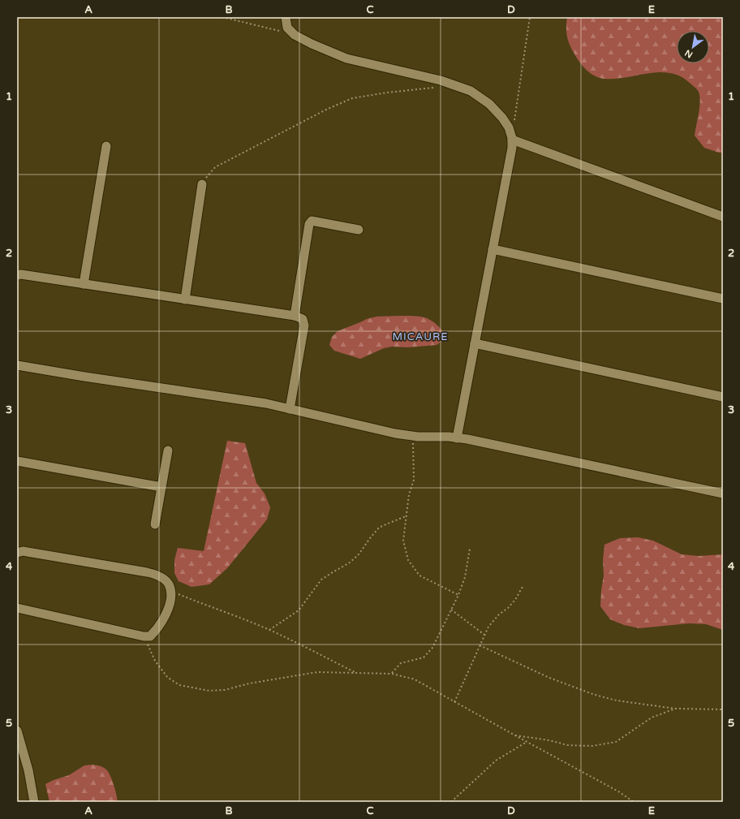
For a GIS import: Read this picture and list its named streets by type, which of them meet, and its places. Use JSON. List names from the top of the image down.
{
  "districts": ["MICAURE"],
  "north": "bottom left",
  "grid": {
    "columns": [
      "A",
      "B",
      "C",
      "D",
      "E"
    ],
    "rows": [
      "1",
      "2",
      "3",
      "4",
      "5"
    ]
  }
}
